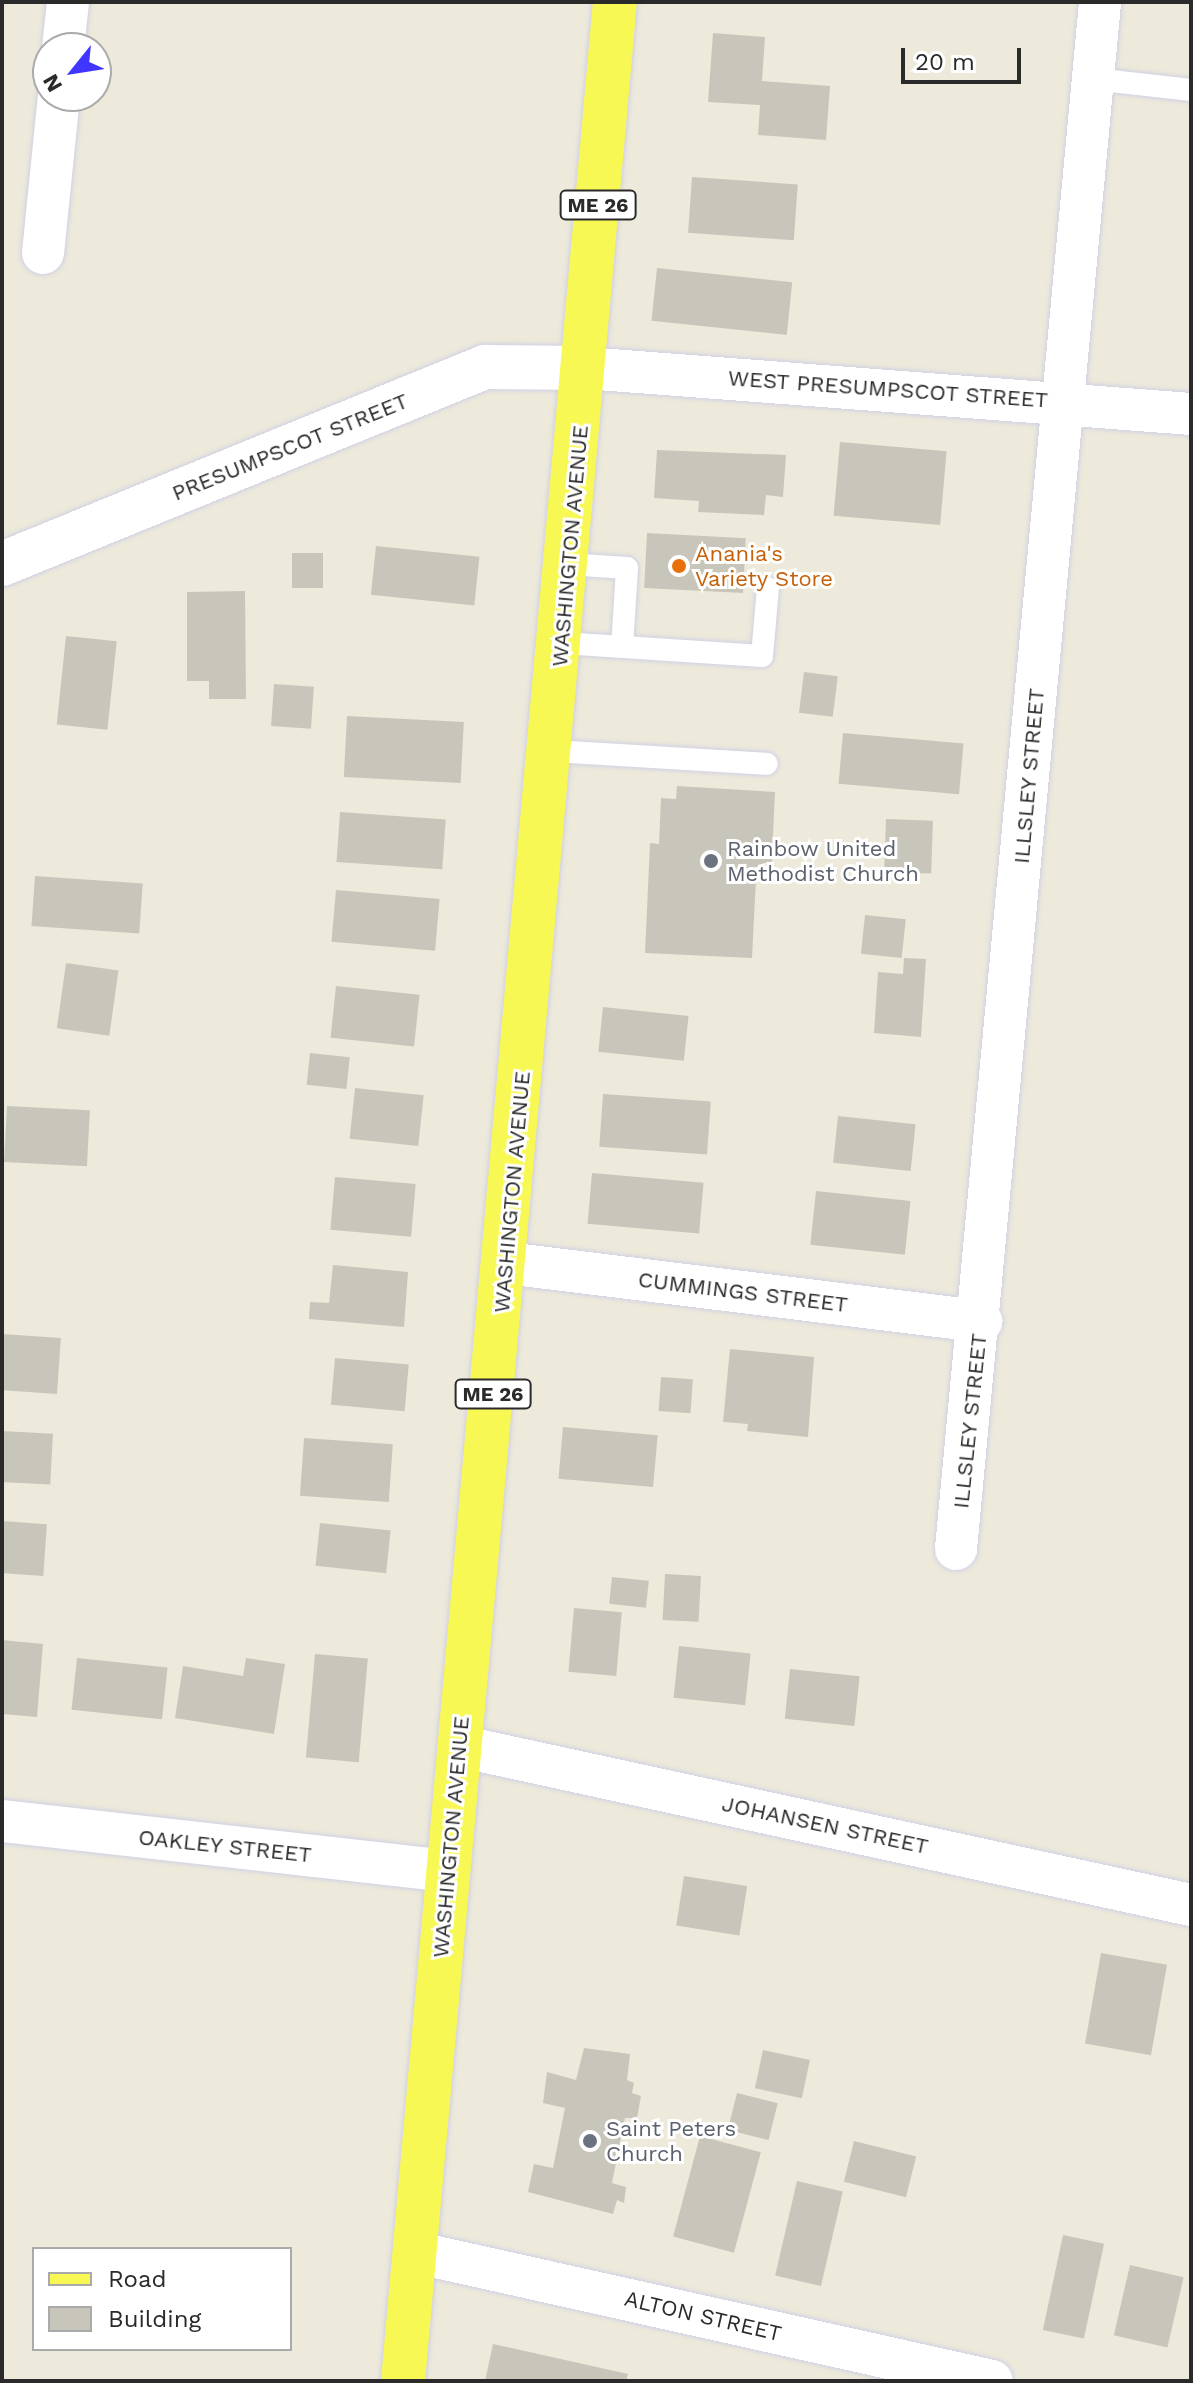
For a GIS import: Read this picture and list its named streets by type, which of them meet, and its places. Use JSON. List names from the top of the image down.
{
  "streets": {
    "main road": ["ME 26", "WASHINGTON AVENUE"],
    "street": [
      "WEST PRESUMPSCOT STREET",
      "PRESUMPSCOT STREET",
      "ILLSLEY STREET",
      "CUMMINGS STREET",
      "JOHANSEN STREET",
      "OAKLEY STREET",
      "ALTON STREET"
    ]
  },
  "crossings": [
    ["WEST PRESUMPSCOT STREET", "PRESUMPSCOT STREET"],
    ["WEST PRESUMPSCOT STREET", "WASHINGTON AVENUE"],
    ["WEST PRESUMPSCOT STREET", "ILLSLEY STREET"],
    ["PRESUMPSCOT STREET", "WASHINGTON AVENUE"],
    ["WASHINGTON AVENUE", "CUMMINGS STREET"],
    ["WASHINGTON AVENUE", "JOHANSEN STREET"],
    ["WASHINGTON AVENUE", "OAKLEY STREET"],
    ["WASHINGTON AVENUE", "ALTON STREET"],
    ["ILLSLEY STREET", "CUMMINGS STREET"]
  ],
  "places": ["Anania's Variety Store", "Rainbow United Methodist Church", "Saint Peters Church"],
  "legend": ["Road", "Building"],
  "scale_bar": "20 m",
  "north": "bottom left"
}
